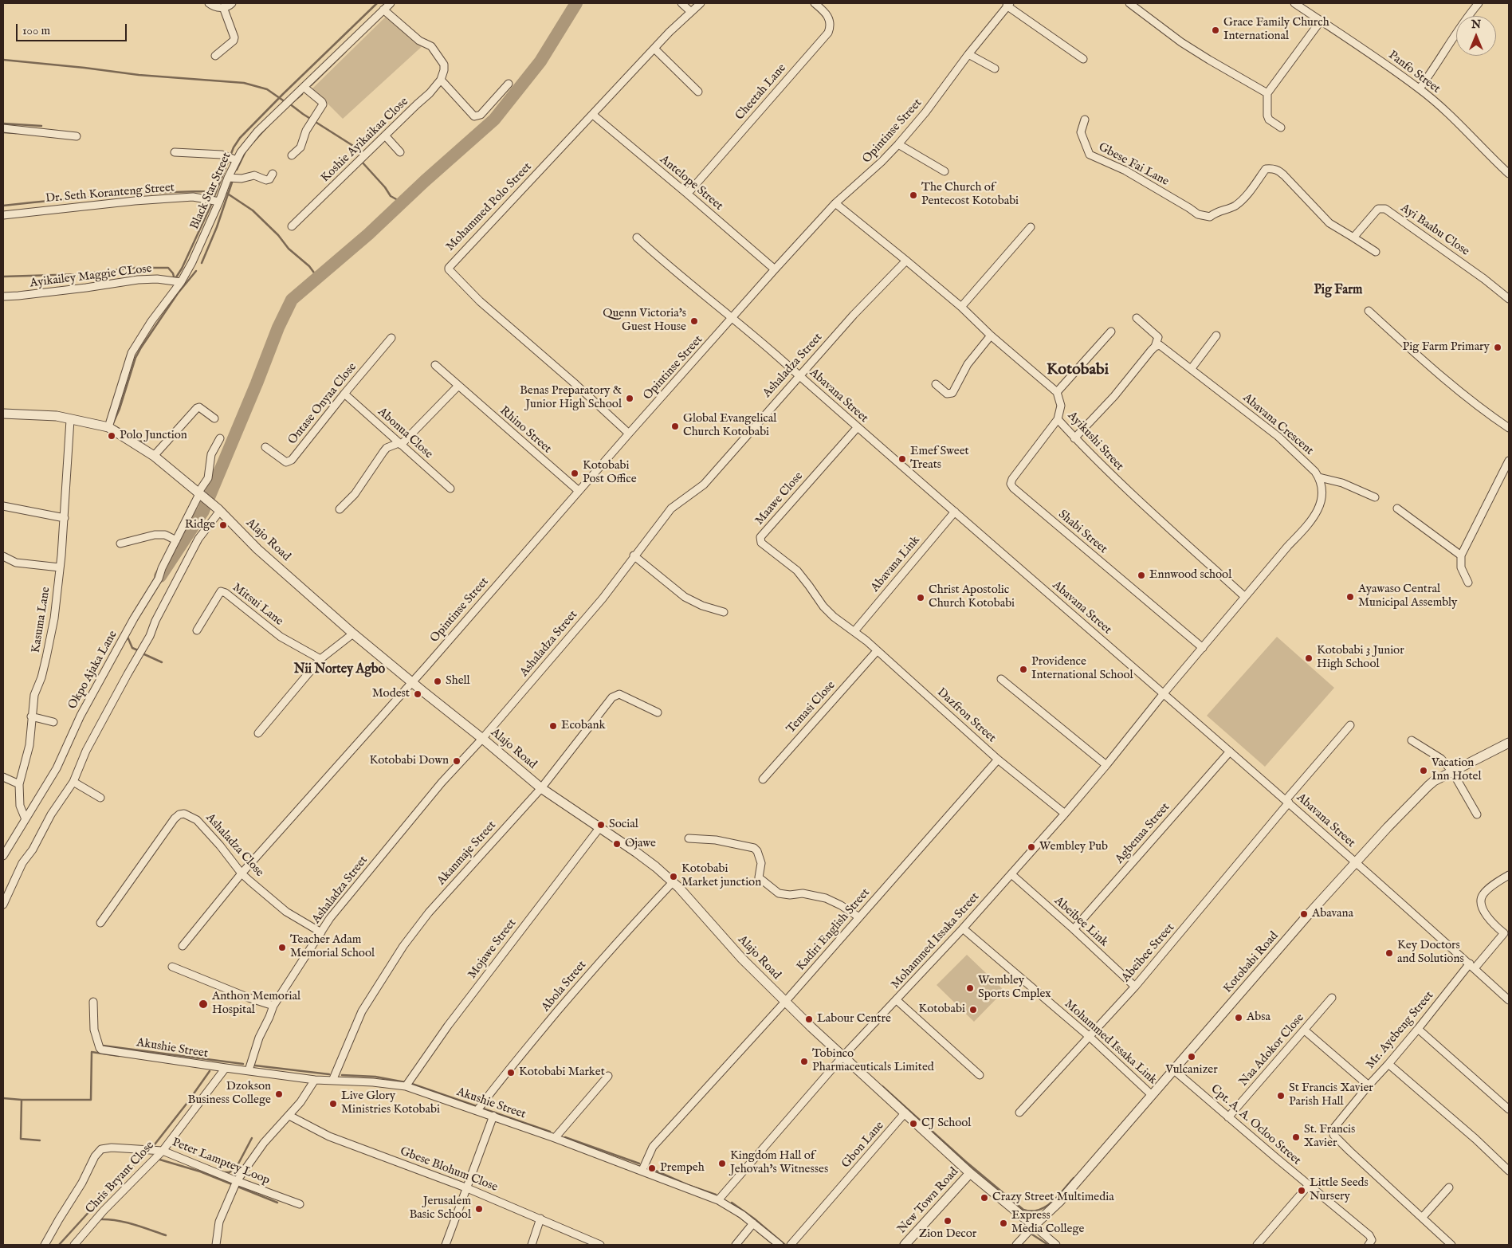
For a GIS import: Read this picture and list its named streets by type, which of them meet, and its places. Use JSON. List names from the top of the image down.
{
  "streets": {
    "street": [
      "Panfo Street",
      "Cheetah Lane",
      "Opintinse Street",
      "Koshie Ayikaikaa Close",
      "Gbese Fai Lane",
      "Antelope Street",
      "Black Star Street",
      "Dr. Seth Koranteng Street",
      "Mohammed Polo Street",
      "Ayi Baabu Close",
      "Ayikailey Maggie CLose",
      "Ashaladza Street",
      "Abavana Street",
      "Ontase Onyaa Close",
      "Abavana Crescent",
      "Rhino Street",
      "Abonua Close",
      "Ayikushi Street",
      "Maawe Close",
      "Shabi Street",
      "Alajo Road",
      "Abavana Link",
      "Mitsui Lane",
      "Kasuma Lane",
      "Okpo Ajaka Lane",
      "Temasi Close",
      "Dazfron Street",
      "Agbenaa Street",
      "Ashaladza Close",
      "Akanmaje Street",
      "Abeibee Link",
      "Kadiri English Street",
      "Mohammed Issaka Street",
      "Mojawe Street",
      "Abeibee Street",
      "Kotobabi Road",
      "Abola Street",
      "Mr. Ayebeng Street",
      "Mohammed Issaka Link",
      "Akushie Street",
      "Naa Adokor Close",
      "Cpt. A. A. Ocloo Street",
      "Gbon Lane",
      "Peter Lamptey Loop",
      "Gbese Blohum Close",
      "Chris Bryant Close",
      "New Town Road"
    ]
  },
  "crossings": [
    ["Cheetah Lane", "Antelope Street"],
    ["Opintinse Street", "Antelope Street"],
    ["Opintinse Street", "Mohammed Polo Street"],
    ["Opintinse Street", "Abavana Street"],
    ["Opintinse Street", "Rhino Street"],
    ["Opintinse Street", "Alajo Road"],
    ["Opintinse Street", "Ashaladza Close"],
    ["Koshie Ayikaikaa Close", "Black Star Street"],
    ["Gbese Fai Lane", "Ayi Baabu Close"],
    ["Antelope Street", "Mohammed Polo Street"],
    ["Black Star Street", "Dr. Seth Koranteng Street"],
    ["Black Star Street", "Ayikailey Maggie CLose"],
    ["Black Star Street", "Alajo Road"],
    ["Ashaladza Street", "Abavana Street"],
    ["Ashaladza Street", "Alajo Road"],
    ["Ashaladza Street", "Ashaladza Close"],
    ["Ashaladza Street", "Akushie Street"],
    ["Abavana Street", "Maawe Close"],
    ["Abavana Street", "Abavana Link"],
    ["Abavana Street", "Agbenaa Street"],
    ["Abavana Street", "Mohammed Issaka Street"],
    ["Abavana Street", "Abeibee Street"],
    ["Abavana Street", "Kotobabi Road"],
    ["Abavana Street", "Mr. Ayebeng Street"],
    ["Ontase Onyaa Close", "Abonua Close"],
    ["Ayikushi Street", "Shabi Street"],
    ["Maawe Close", "Abavana Link"],
    ["Maawe Close", "Dazfron Street"],
    ["Alajo Road", "Kasuma Lane"],
    ["Alajo Road", "Okpo Ajaka Lane"],
    ["Alajo Road", "Akanmaje Street"],
    ["Alajo Road", "Kadiri English Street"],
    ["Alajo Road", "Mohammed Issaka Street"],
    ["Alajo Road", "Mojawe Street"],
    ["Alajo Road", "Kotobabi Road"],
    ["Alajo Road", "Abola Street"],
    ["Alajo Road", "Gbon Lane"],
    ["Alajo Road", "New Town Road"],
    ["Abavana Link", "Dazfron Street"],
    ["Kasuma Lane", "Okpo Ajaka Lane"],
    ["Temasi Close", "Dazfron Street"],
    ["Dazfron Street", "Kadiri English Street"],
    ["Dazfron Street", "Mohammed Issaka Street"],
    ["Agbenaa Street", "Abeibee Link"],
    ["Akanmaje Street", "Akushie Street"],
    ["Abeibee Link", "Mohammed Issaka Street"],
    ["Abeibee Link", "Abeibee Street"],
    ["Kadiri English Street", "Akushie Street"],
    ["Mohammed Issaka Street", "Mohammed Issaka Link"],
    ["Mohammed Issaka Street", "Akushie Street"],
    ["Mojawe Street", "Akushie Street"],
    ["Abeibee Street", "Mohammed Issaka Link"],
    ["Kotobabi Road", "Mohammed Issaka Link"],
    ["Kotobabi Road", "Cpt. A. A. Ocloo Street"],
    ["Abola Street", "Akushie Street"],
    ["Akushie Street", "Chris Bryant Close"],
    ["Naa Adokor Close", "Cpt. A. A. Ocloo Street"],
    ["Peter Lamptey Loop", "Chris Bryant Close"]
  ],
  "districts": ["Pig Farm", "Kotobabi", "Nii Nortey Agbo"],
  "places": [
    "Grace Family Church International",
    "The Church of Pentecost Kotobabi",
    "Quenn Victoria's Guest House",
    "Pig Farm Primary",
    "Benas Preparatory & Junior High School",
    "Global Evangelical Church Kotobabi",
    "Polo Junction",
    "Emef Sweet Treats",
    "Kotobabi Post Office",
    "Ridge",
    "Ennwood school",
    "Ayawaso Central Municipal Assembly",
    "Christ Apostolic Church Kotobabi",
    "Kotobabi 3 Junior High School",
    "Providence International School",
    "Shell",
    "Modest",
    "Ecobank",
    "Kotobabi Down",
    "Vacation Inn Hotel",
    "Social",
    "Ojawe",
    "Wembley Pub",
    "Kotobabi Market junction",
    "Abavana",
    "Teacher Adam Memorial School",
    "Key Doctors and Solutions",
    "Wembley Sports Cmplex",
    "Anthon Memorial Hospital",
    "Kotobabi",
    "Absa",
    "Labour Centre",
    "Vulcanizer",
    "Tobinco Pharmaceuticals Limited",
    "Kotobabi Market",
    "Dzokson Business College",
    "St Francis Xavier Parish Hall",
    "Live Glory Ministries Kotobabi",
    "CJ School",
    "St. Francis Xavier",
    "Kingdom Hall of Jehovah's Witnesses",
    "Prempeh",
    "Little Seeds Nursery",
    "Crazy Street Multimedia",
    "Jerusalem Basic School",
    "Zion Decor",
    "Express Media College"
  ],
  "scale_bar": "100 m",
  "north": "top"
}
